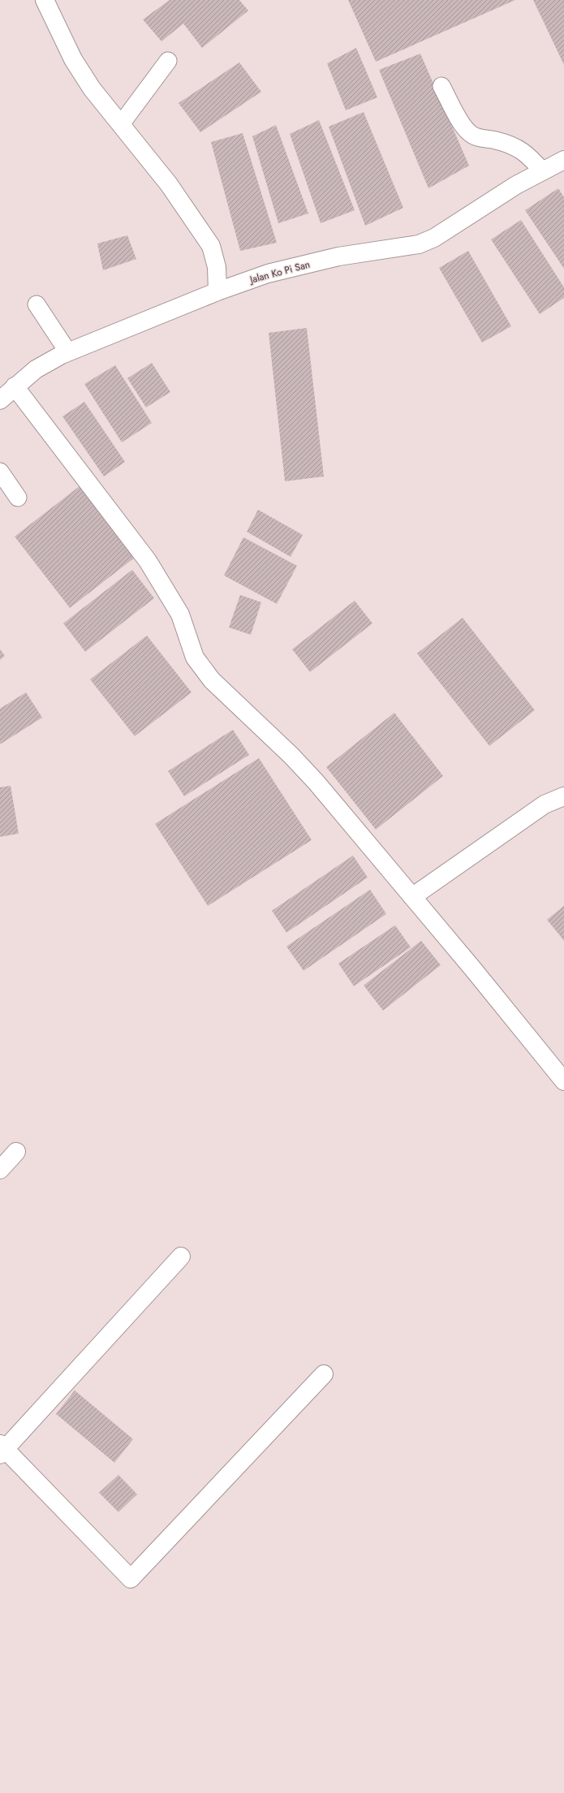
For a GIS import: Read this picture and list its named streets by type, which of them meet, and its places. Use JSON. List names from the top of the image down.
{
  "streets": {
    "street": ["Jalan Ko Pi San"]
  }
}
